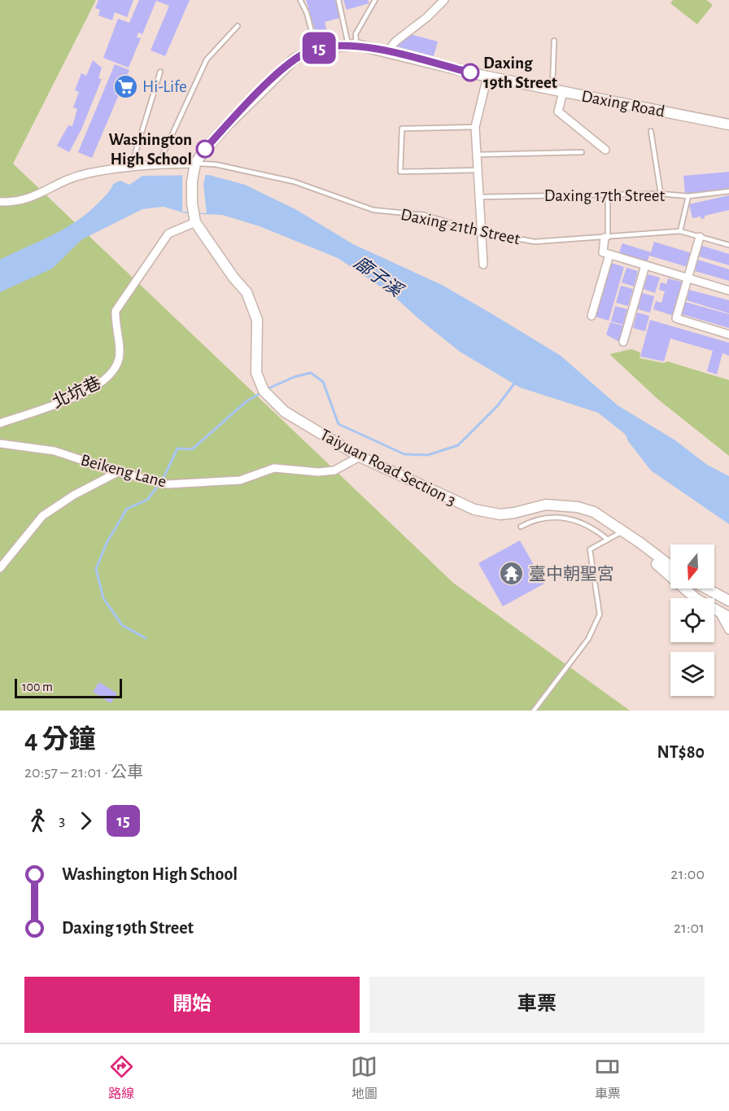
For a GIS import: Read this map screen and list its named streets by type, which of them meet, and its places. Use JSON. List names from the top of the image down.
{
  "streets": {
    "main road": ["Daxing Road", "Taiyuan Road Section 3"],
    "street": ["北坑巷", "Beikeng Lane"],
    "lane": ["Daxing 17th Street", "Daxing 21th Street"]
  },
  "crossings": [
    ["Daxing Road", "Daxing 21th Street"],
    ["北坑巷", "Taiyuan Road Section 3"],
    ["Taiyuan Road Section 3", "Beikeng Lane"]
  ],
  "water": ["廍子溪"],
  "places": {
    "other": ["Daxing 19th Street", "Washington High School"],
    "supermarket": ["Hi-Life"],
    "temple": ["臺中朝聖宮"]
  },
  "lines": ["bus line 15"],
  "scale_bar": "100 m",
  "north": "bottom",
  "page": {
    "on_map": "15",
    "scale": "100 m",
    "heading": ["4 分鐘", "20:57 – 21:01 · 公車", "NT$80"],
    "legs": ["3", "15"],
    "list": [
      {
        "name": "Washington High School",
        "value": "21:00"
      },
      {
        "name": "Daxing 19th Street",
        "value": "21:01"
      }
    ],
    "buttons": ["開始", "車票"],
    "tabs": ["路線", "地圖", "車票"]
  }
}
